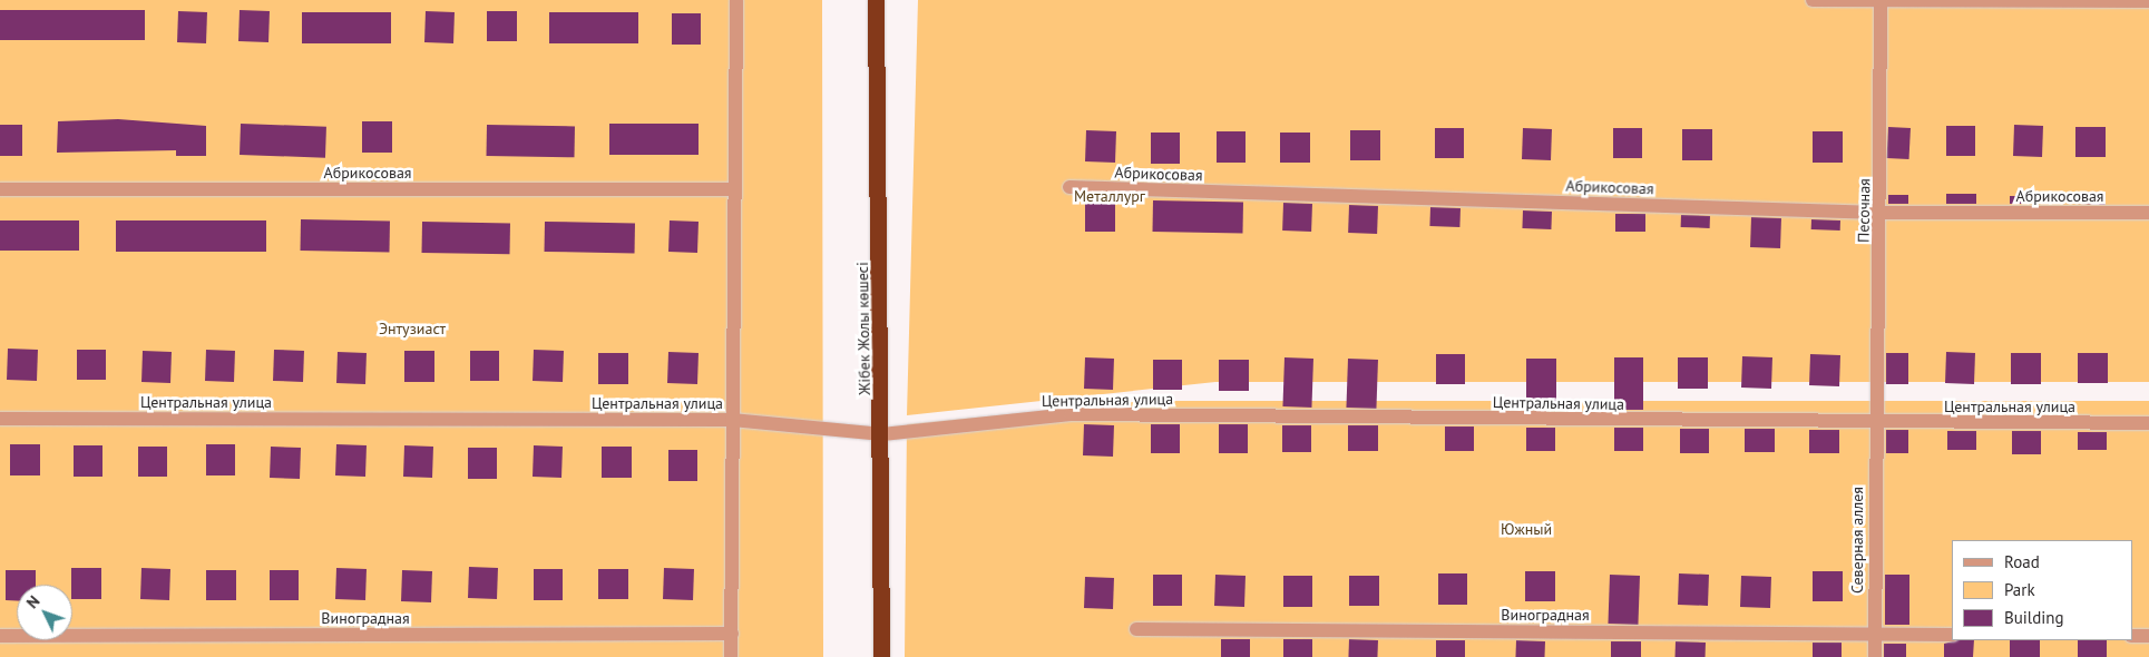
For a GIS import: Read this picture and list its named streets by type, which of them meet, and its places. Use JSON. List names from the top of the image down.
{
  "streets": {
    "highway": ["Жібек Жолы көшесі"],
    "street": [
      "Абрикосовая",
      "Песочная",
      "Центральная улица",
      "Северная аллея",
      "Виноградная"
    ]
  },
  "crossings": [
    ["Абрикосовая", "Песочная"],
    ["Песочная", "Центральная улица"],
    ["Песочная", "Северная аллея"],
    ["Жібек Жолы көшесі", "Центральная улица"],
    ["Центральная улица", "Северная аллея"],
    ["Северная аллея", "Виноградная"]
  ],
  "parks": ["Металлург", "Энтузиаст", "Южный"],
  "legend": ["Road", "Park", "Building"],
  "north": "top left"
}
